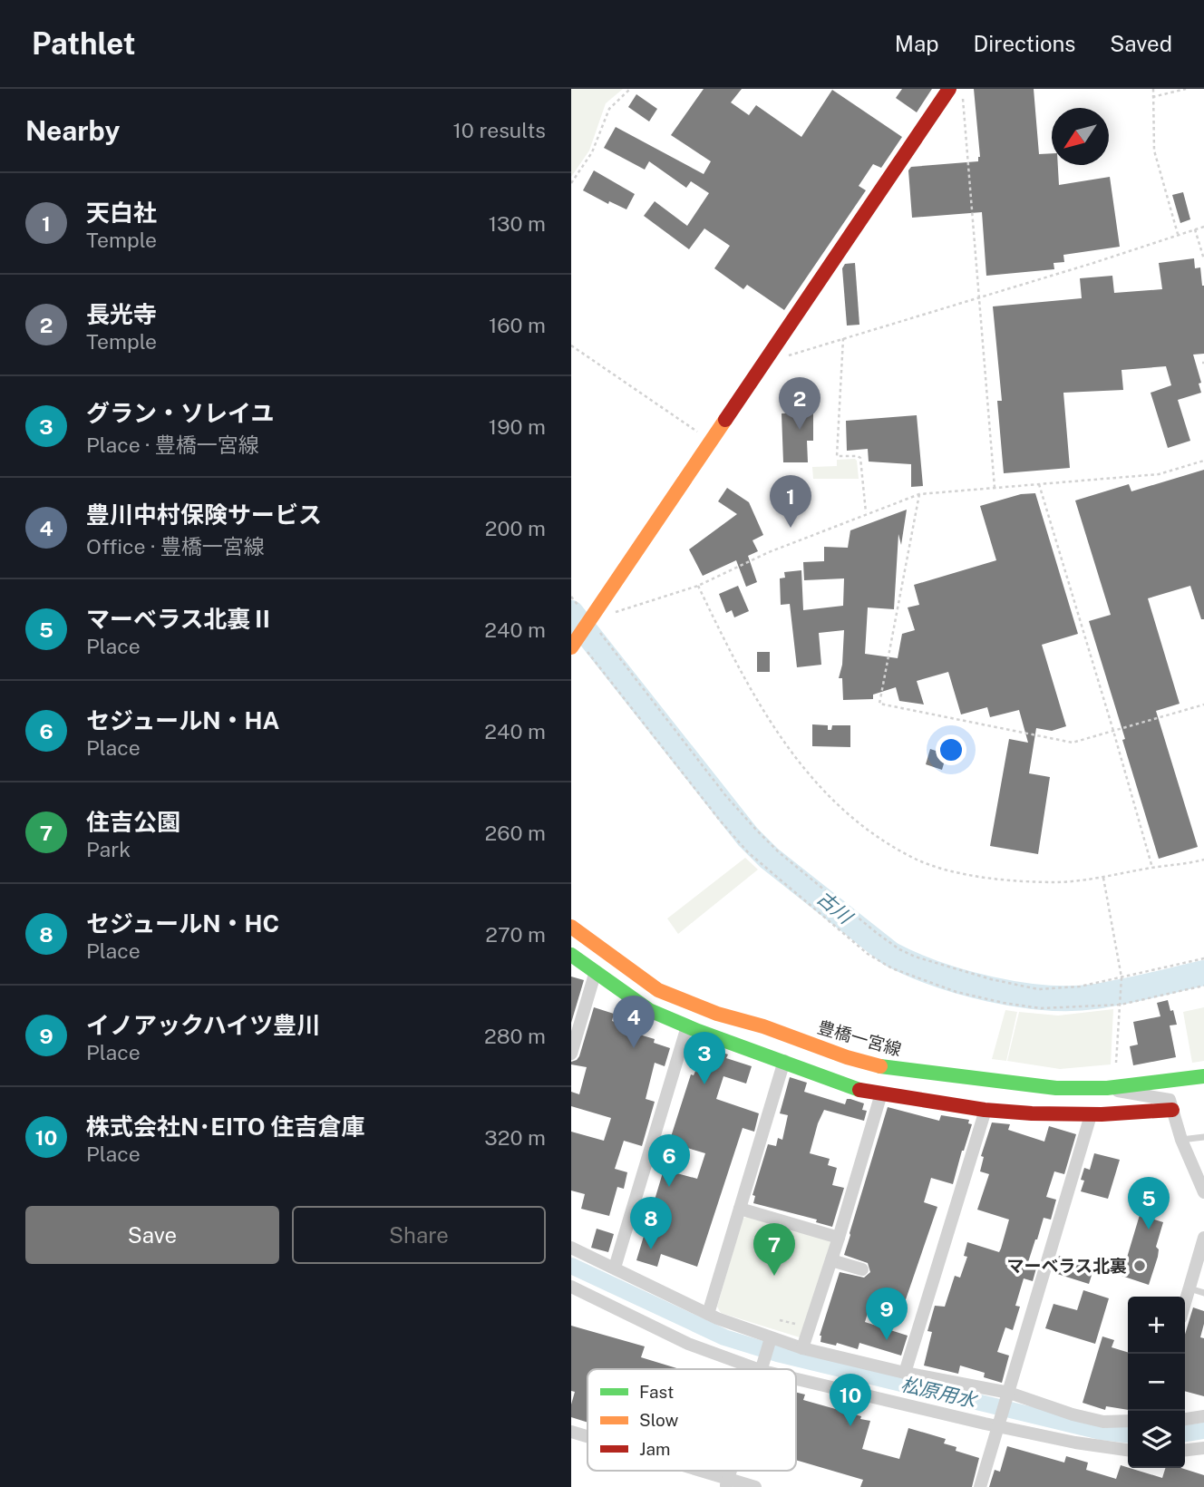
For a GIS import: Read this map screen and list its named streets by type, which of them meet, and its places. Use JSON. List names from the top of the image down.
{
  "streets": {
    "street": ["豊橋一宮線"]
  },
  "water": ["古川", "松原用水"],
  "places": ["マーベラス北裏"],
  "legend": ["Fast", "Slow", "Jam"],
  "north": "bottom left",
  "page": {
    "header": "Pathlet",
    "nav": ["Map", "Directions", "Saved"],
    "heading": ["Nearby", "10 results"],
    "list": [
      {
        "mark": "1",
        "name": "天白社",
        "note": "Temple",
        "value": "130 m"
      },
      {
        "mark": "2",
        "name": "長光寺",
        "note": "Temple",
        "value": "160 m"
      },
      {
        "mark": "3",
        "name": "グラン・ソレイユ",
        "note": "Place · 豊橋一宮線",
        "value": "190 m"
      },
      {
        "mark": "4",
        "name": "豊川中村保険サービス",
        "note": "Office · 豊橋一宮線",
        "value": "200 m"
      },
      {
        "mark": "5",
        "name": "マーベラス北裏Ⅱ",
        "note": "Place",
        "value": "240 m"
      },
      {
        "mark": "6",
        "name": "セジュールN・HA",
        "note": "Place",
        "value": "240 m"
      },
      {
        "mark": "7",
        "name": "住吉公園",
        "note": "Park",
        "value": "260 m"
      },
      {
        "mark": "8",
        "name": "セジュールN・HC",
        "note": "Place",
        "value": "270 m"
      },
      {
        "mark": "9",
        "name": "イノアックハイツ豊川",
        "note": "Place",
        "value": "280 m"
      },
      {
        "mark": "10",
        "name": "株式会社N･EITO 住吉倉庫",
        "note": "Place",
        "value": "320 m"
      }
    ],
    "pins": [
      "2",
      "1",
      "4",
      "3",
      "6",
      "5",
      "8",
      "7",
      "9",
      "10"
    ],
    "buttons": ["Save", "Share"],
    "map_buttons": ["+", "−"]
  }
}
